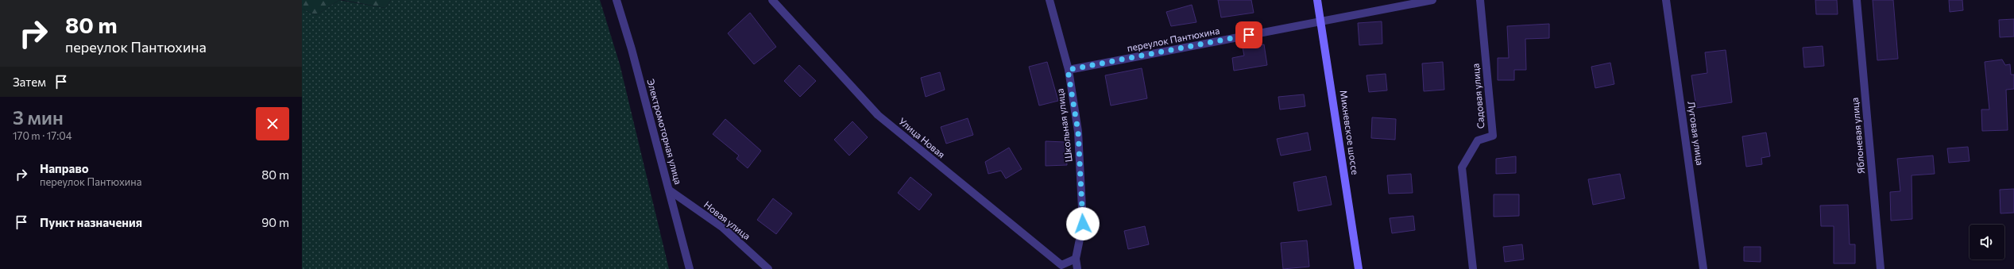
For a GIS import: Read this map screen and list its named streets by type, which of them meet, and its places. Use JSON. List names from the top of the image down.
{
  "streets": {
    "street": [
      "переулок Пантюхина",
      "Садовая улица",
      "Школьная улица",
      "Электромоторная улица",
      "Михневское шоссе",
      "Луговая улица",
      "Яблоневая улица",
      "Улица Новая",
      "Новая улица"
    ]
  },
  "crossings": [
    ["переулок Пантюхина", "Школьная улица"],
    ["переулок Пантюхина", "Михневское шоссе"],
    ["Школьная улица", "Улица Новая"],
    ["Электромоторная улица", "Новая улица"]
  ],
  "page": {
    "turn": ["80 m", "переулок Пантюхина"],
    "then": "Затем",
    "heading": ["3 мин", "170 m · 17:04"],
    "list": [
      {
        "name": "Направо",
        "note": "переулок Пантюхина",
        "value": "80 m"
      },
      {
        "name": "Пункт назначения",
        "value": "90 m"
      }
    ]
  }
}
